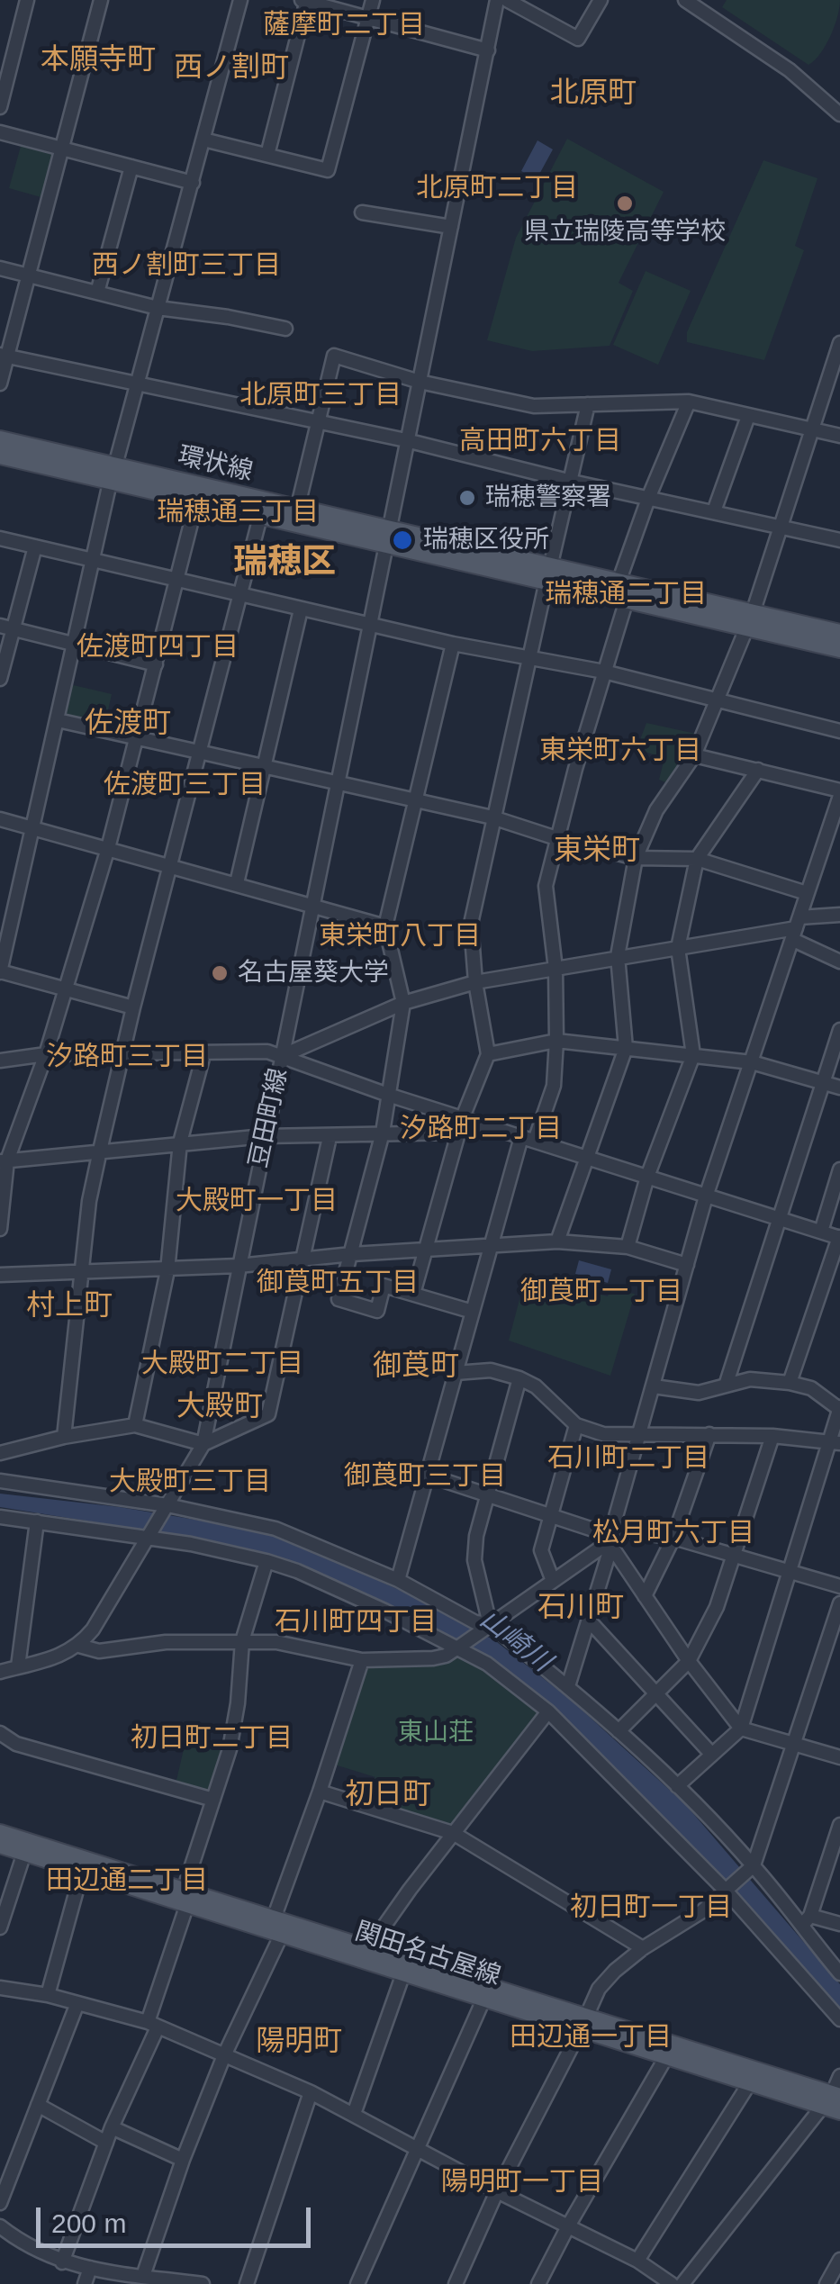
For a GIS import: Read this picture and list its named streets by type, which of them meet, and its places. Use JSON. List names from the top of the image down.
{
  "streets": {
    "main road": ["環状線", "関田名古屋線"],
    "street": ["豆田町線"]
  },
  "crossings": [
    ["環状線", "豆田町線"]
  ],
  "districts": [
    "薩摩町二丁目",
    "本願寺町",
    "西ノ割町",
    "北原町",
    "北原町二丁目",
    "西ノ割町三丁目",
    "北原町三丁目",
    "高田町六丁目",
    "瑞穂通三丁目",
    "瑞穂区",
    "瑞穂通二丁目",
    "佐渡町四丁目",
    "佐渡町",
    "東栄町六丁目",
    "佐渡町三丁目",
    "東栄町",
    "東栄町八丁目",
    "汐路町三丁目",
    "汐路町二丁目",
    "大殿町一丁目",
    "御莨町五丁目",
    "御莨町一丁目",
    "村上町",
    "大殿町二丁目",
    "御莨町",
    "大殿町",
    "石川町二丁目",
    "御莨町三丁目",
    "大殿町三丁目",
    "松月町六丁目",
    "石川町",
    "石川町四丁目",
    "初日町二丁目",
    "初日町",
    "田辺通二丁目",
    "初日町一丁目",
    "田辺通一丁目",
    "陽明町",
    "陽明町一丁目"
  ],
  "water": ["山崎川"],
  "parks": ["東山荘"],
  "places": [
    "県立瑞陵高等学校",
    "瑞穂警察署",
    "瑞穂区役所",
    "名古屋葵大学"
  ],
  "scale_bar": "200 m"
}
